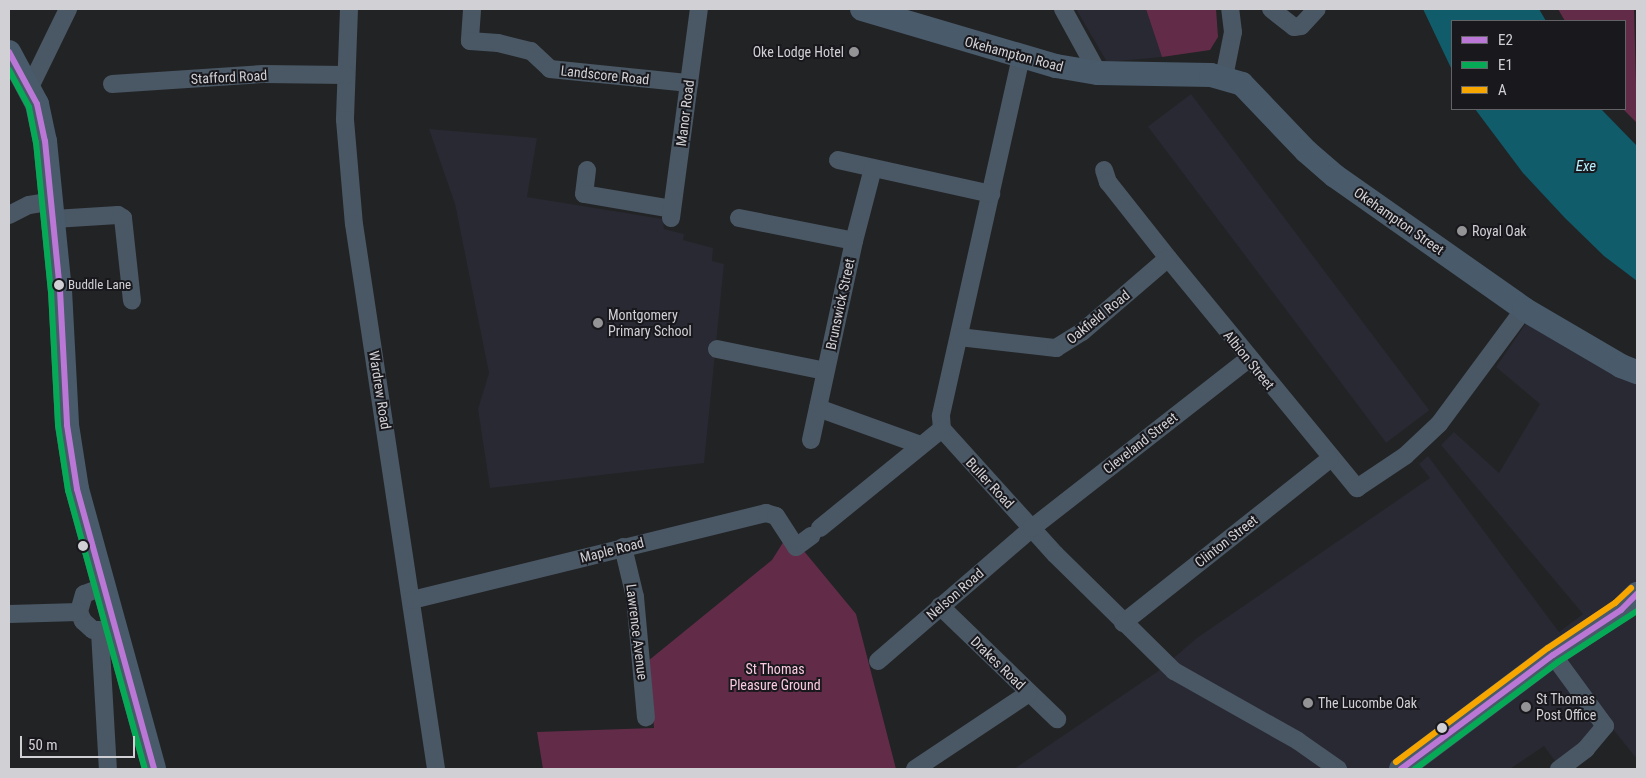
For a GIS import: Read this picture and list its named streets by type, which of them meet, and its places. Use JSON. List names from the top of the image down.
{
  "streets": {
    "street": [
      "Okehampton Road",
      "Landscore Road",
      "Stafford Road",
      "Manor Road",
      "Okehampton Street",
      "Brunswick Street",
      "Oakfield Road",
      "Albion Street",
      "Wardrew Road",
      "Cleveland Street",
      "Buller Road",
      "Clinton Street",
      "Maple Road",
      "Nelson Road",
      "Lawrence Avenue",
      "Drakes Road"
    ]
  },
  "crossings": [
    ["Okehampton Road", "Okehampton Street"],
    ["Landscore Road", "Manor Road"],
    ["Stafford Road", "Wardrew Road"],
    ["Okehampton Street", "Albion Street"],
    ["Oakfield Road", "Albion Street"],
    ["Albion Street", "Cleveland Street"],
    ["Albion Street", "Clinton Street"],
    ["Wardrew Road", "Maple Road"],
    ["Cleveland Street", "Buller Road"],
    ["Cleveland Street", "Nelson Road"],
    ["Buller Road", "Clinton Street"],
    ["Buller Road", "Nelson Road"],
    ["Maple Road", "Lawrence Avenue"],
    ["Nelson Road", "Drakes Road"]
  ],
  "water": ["Exe"],
  "parks": ["St Thomas Pleasure Ground"],
  "places": [
    "Oke Lodge Hotel",
    "Royal Oak",
    "Buddle Lane",
    "Montgomery Primary School",
    "The Lucombe Oak",
    "St Thomas Post Office"
  ],
  "lines": ["transit line E2", "transit line E1", "transit line A"],
  "legend": ["E2", "E1", "A"],
  "scale_bar": "50 m"
}
